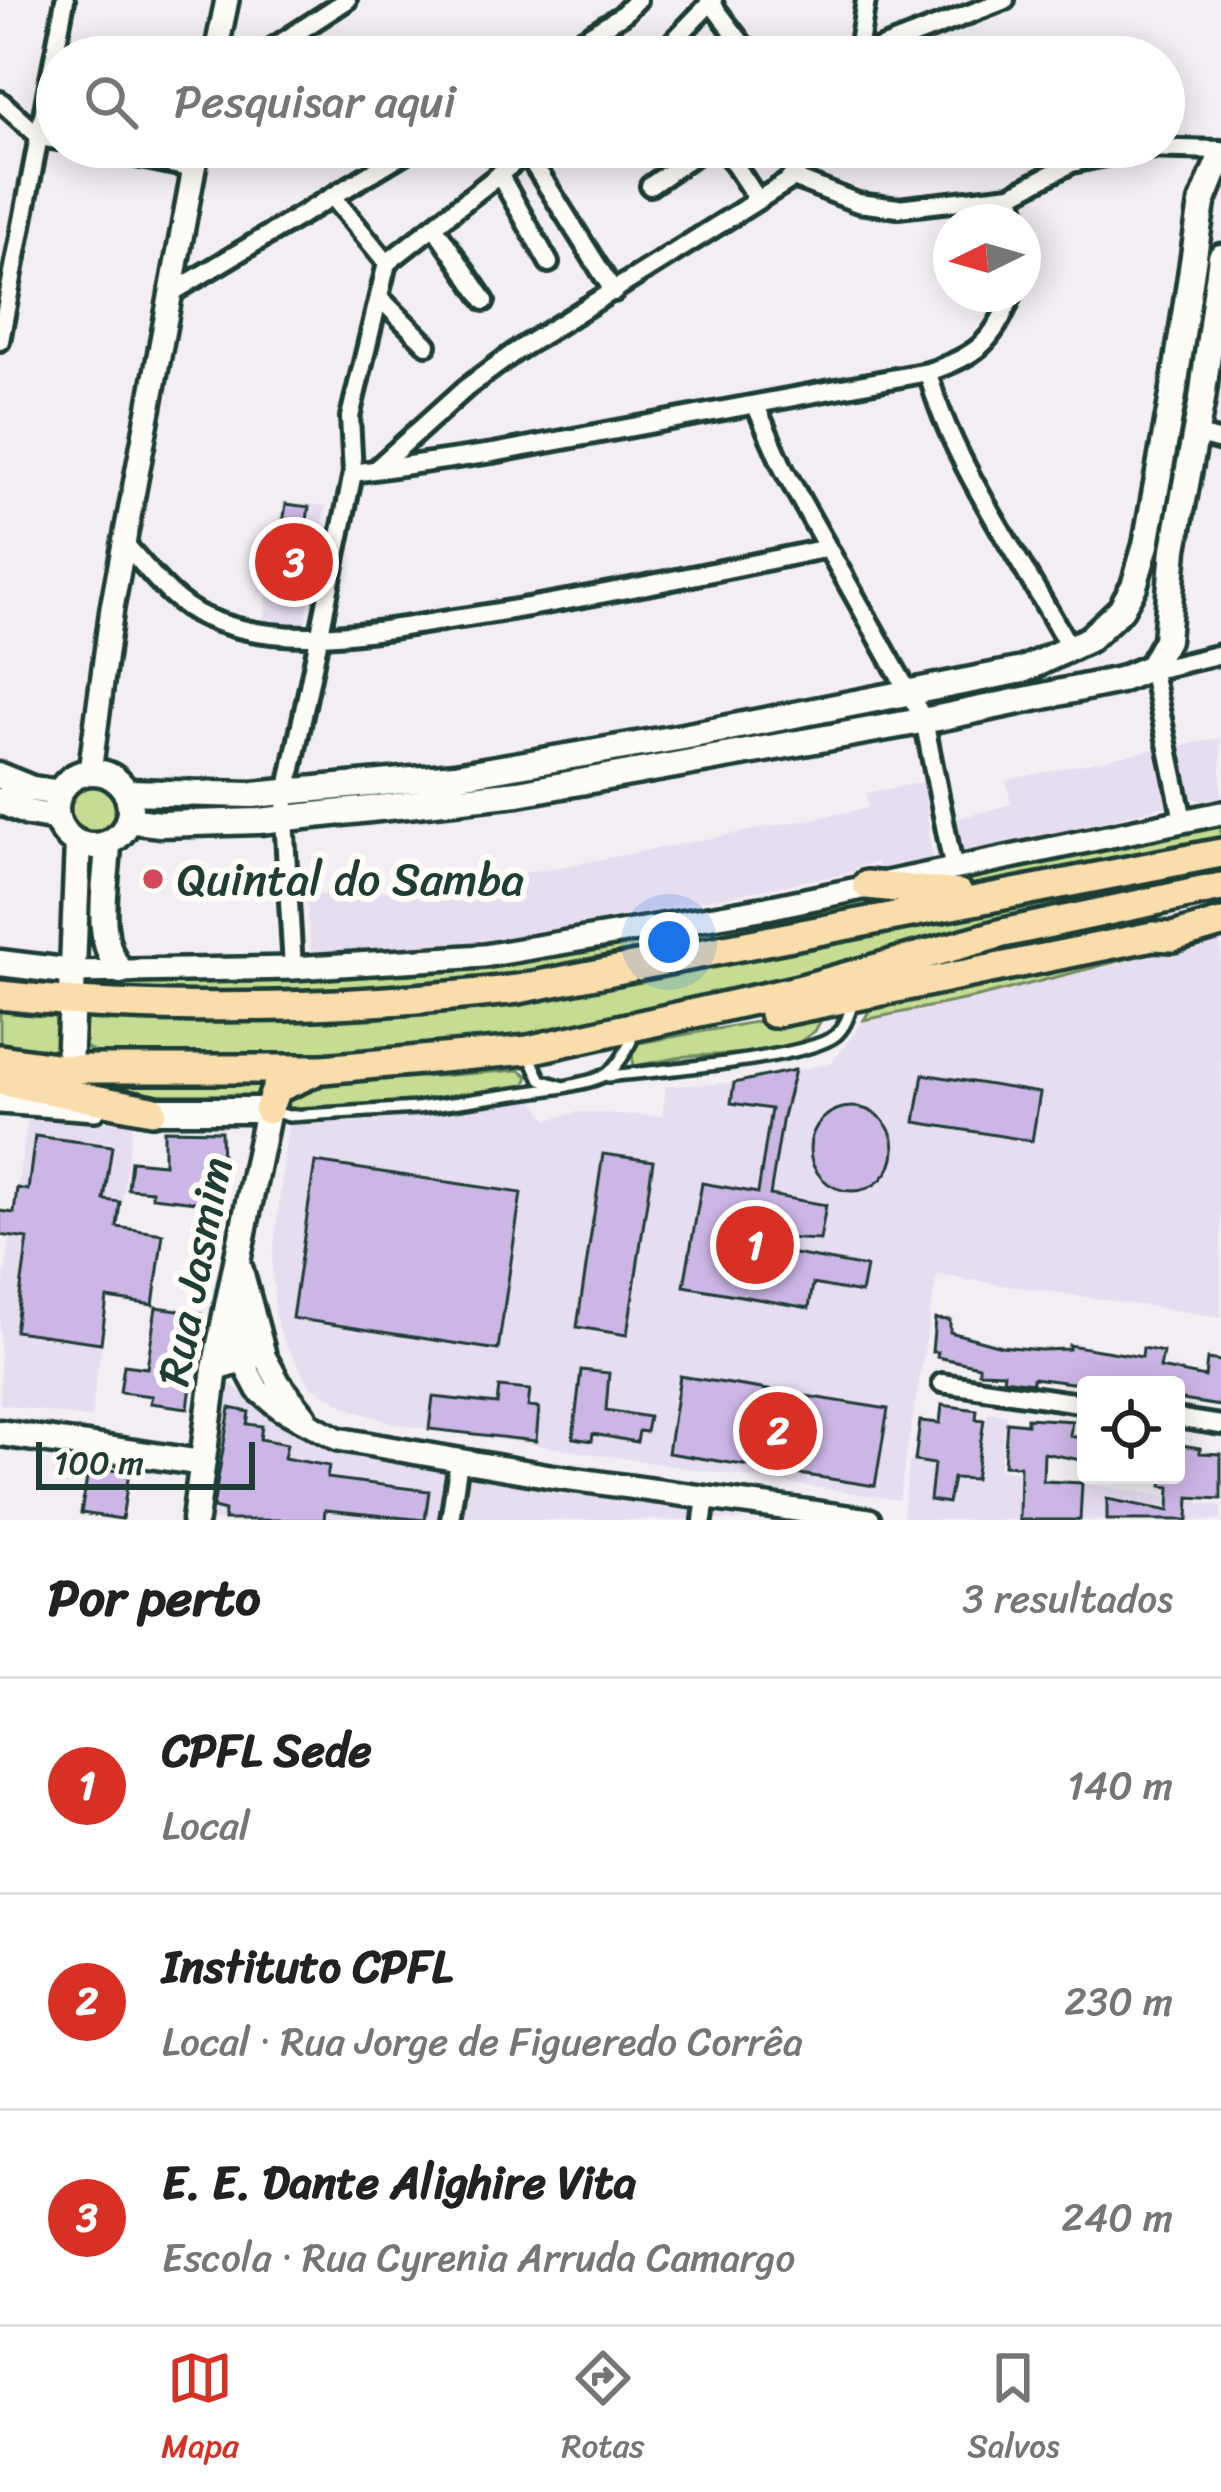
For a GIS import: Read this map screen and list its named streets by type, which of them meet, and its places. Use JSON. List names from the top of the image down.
{
  "streets": {
    "main road": ["Rua Jasmim"]
  },
  "places": ["Quintal do Samba"],
  "scale_bar": "100 m",
  "north": "left",
  "page": {
    "search": "Pesquisar aqui",
    "pins": ["3", "1", "2"],
    "scale": "100 m",
    "heading": ["Por perto", "3 resultados"],
    "list": [
      {
        "mark": "1",
        "name": "CPFL Sede",
        "note": "Local",
        "value": "140 m"
      },
      {
        "mark": "2",
        "name": "Instituto CPFL",
        "note": "Local · Rua Jorge de Figueredo Corrêa",
        "value": "230 m"
      },
      {
        "mark": "3",
        "name": "E. E. Dante Alighire Vita",
        "note": "Escola · Rua Cyrenia Arruda Camargo",
        "value": "240 m"
      }
    ],
    "nav": ["Mapa", "Rotas", "Salvos"]
  }
}
